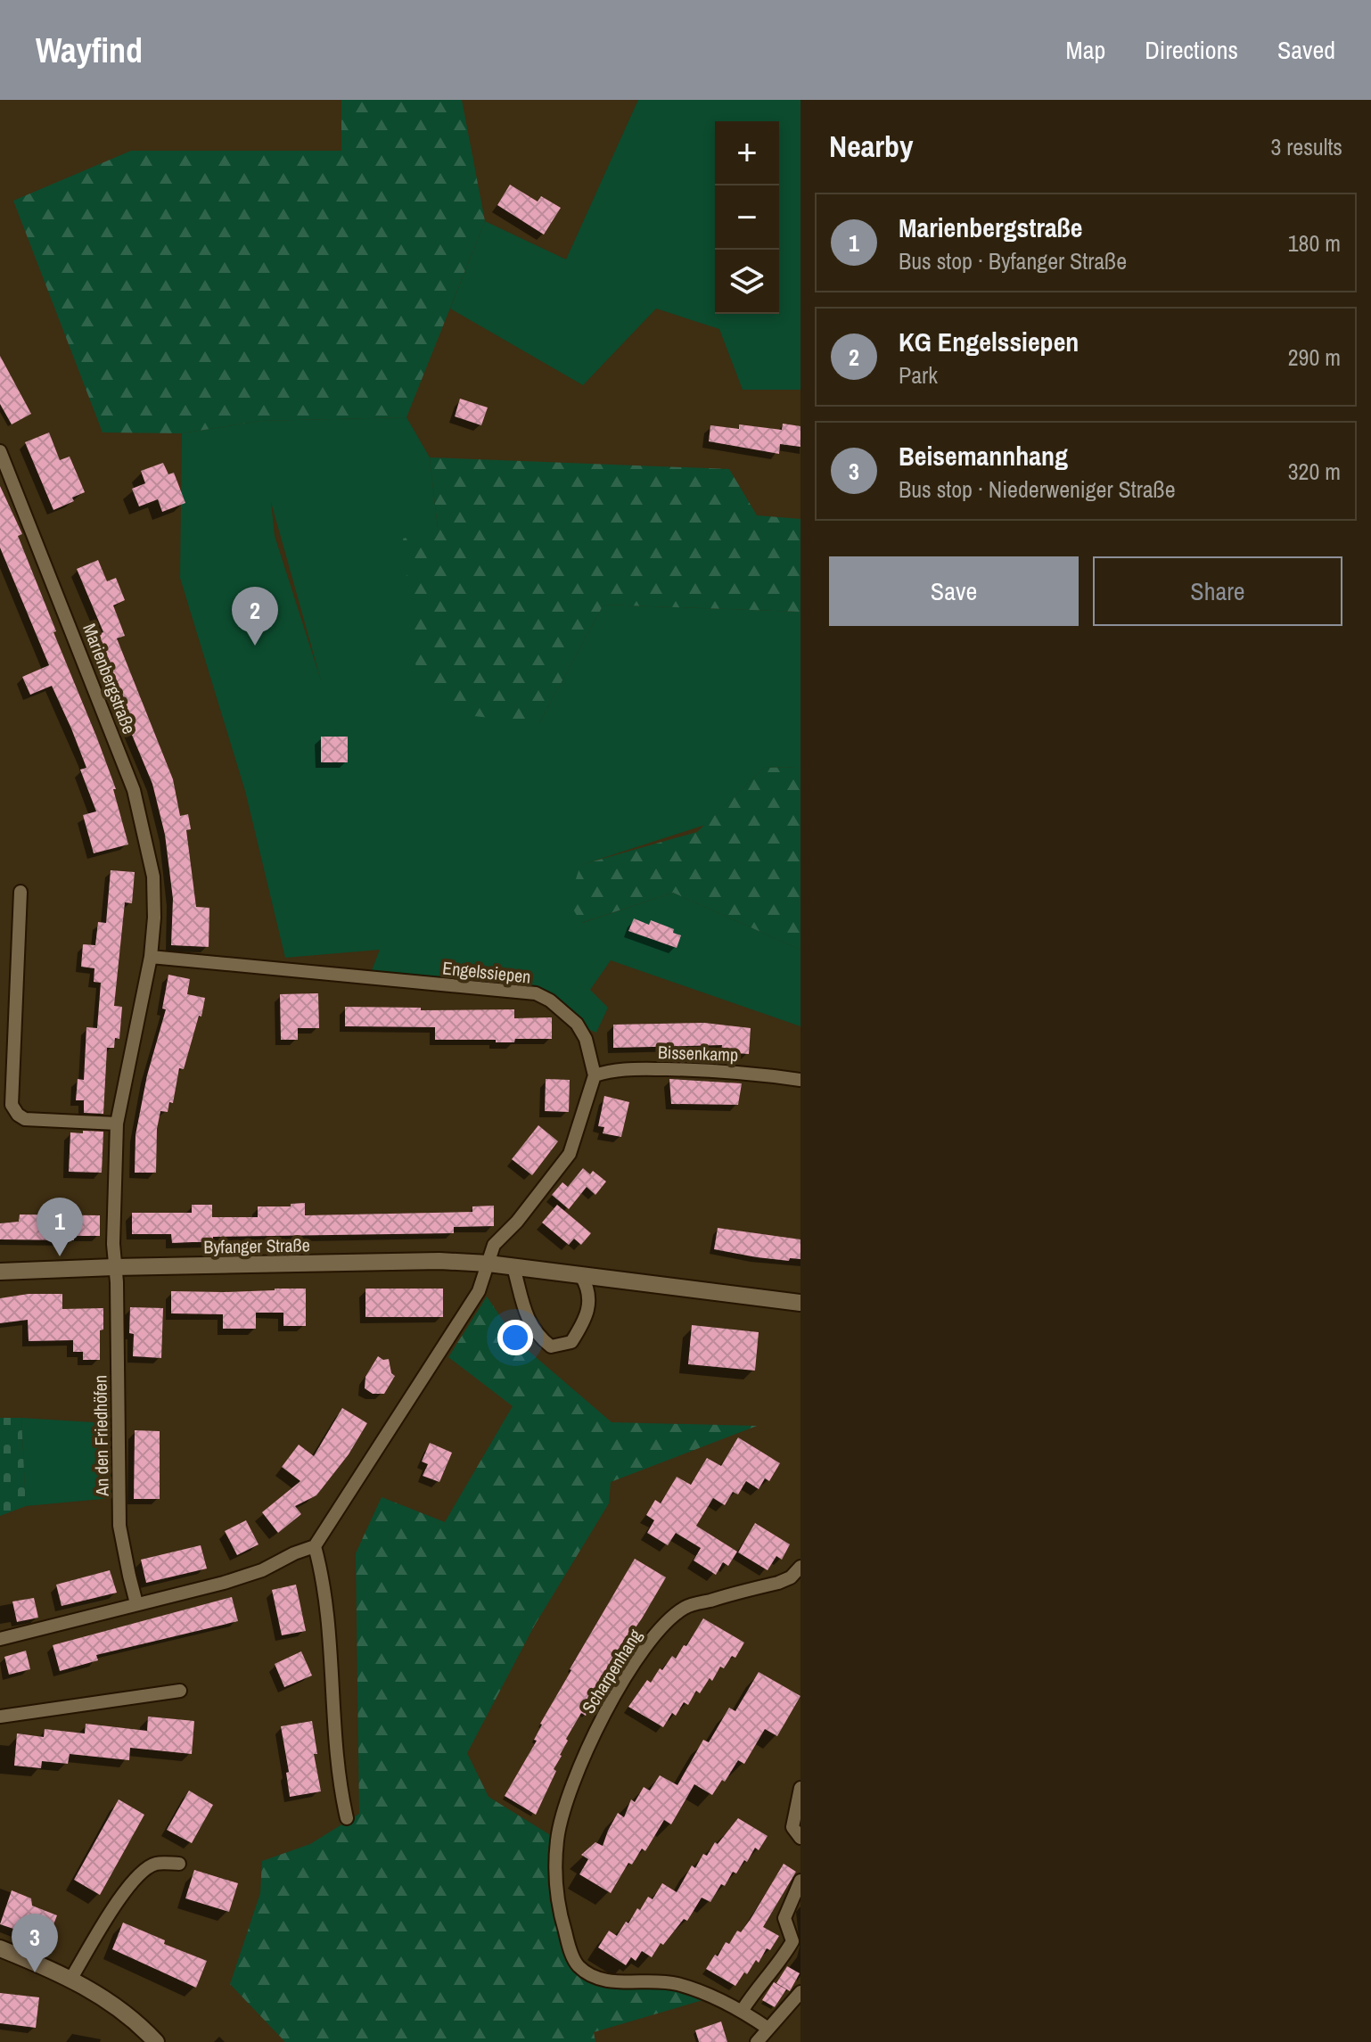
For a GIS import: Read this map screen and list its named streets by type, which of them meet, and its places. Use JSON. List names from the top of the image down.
{
  "streets": {
    "street": [
      "Marienbergstraße",
      "Engelssiepen",
      "Bissenkamp",
      "Byfanger Straße",
      "An den Friedhöfen",
      "Scharpenhang"
    ]
  },
  "crossings": [
    ["Marienbergstraße", "Engelssiepen"],
    ["Marienbergstraße", "Byfanger Straße"],
    ["Marienbergstraße", "An den Friedhöfen"],
    ["Engelssiepen", "Bissenkamp"],
    ["Byfanger Straße", "An den Friedhöfen"]
  ],
  "page": {
    "header": "Wayfind",
    "nav": ["Map", "Directions", "Saved"],
    "heading": ["Nearby", "3 results"],
    "map_buttons": ["+", "−"],
    "list": [
      {
        "mark": "1",
        "name": "Marienbergstraße",
        "note": "Bus stop · Byfanger Straße",
        "value": "180 m"
      },
      {
        "mark": "2",
        "name": "KG Engelssiepen",
        "note": "Park",
        "value": "290 m"
      },
      {
        "mark": "3",
        "name": "Beisemannhang",
        "note": "Bus stop · Niederweniger Straße",
        "value": "320 m"
      }
    ],
    "buttons": ["Save", "Share"],
    "pins": ["2", "1", "3"]
  }
}
